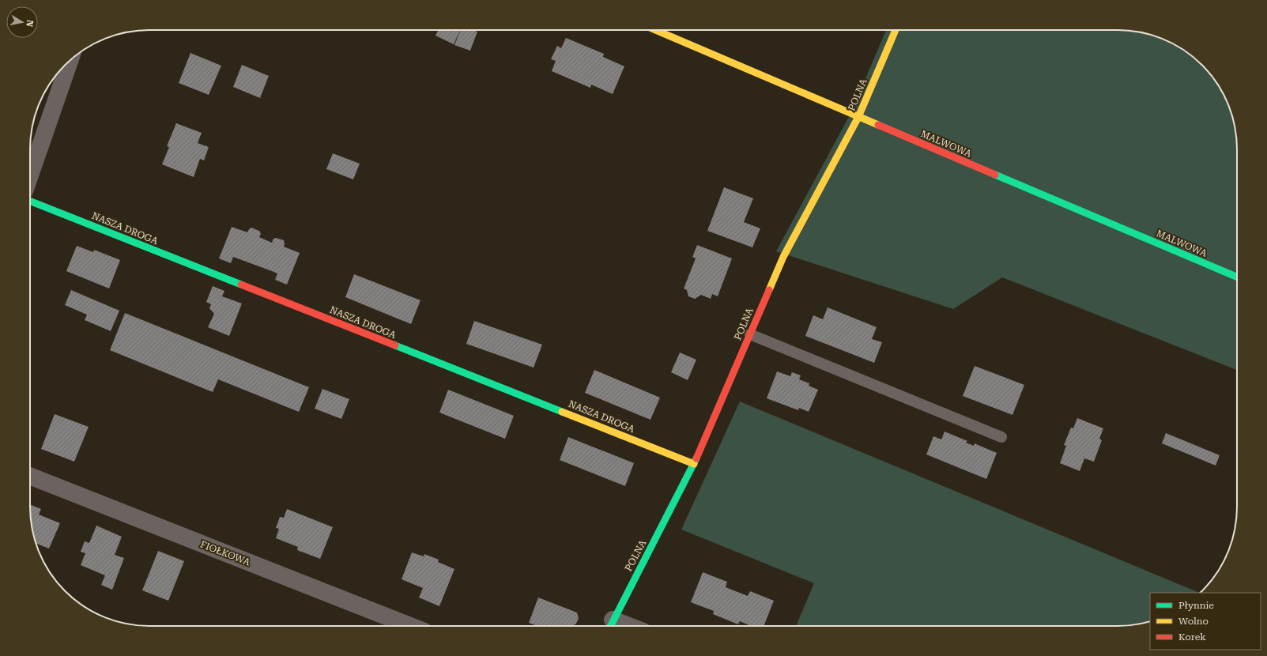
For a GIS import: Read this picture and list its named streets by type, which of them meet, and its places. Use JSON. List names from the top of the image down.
{
  "streets": {
    "street": [
      "POLNA",
      "MALWOWA",
      "NASZA DROGA",
      "FIOŁKOWA"
    ]
  },
  "crossings": [
    ["POLNA", "MALWOWA"],
    ["POLNA", "NASZA DROGA"]
  ],
  "legend": ["Płynnie", "Wolno", "Korek"],
  "north": "right"
}
